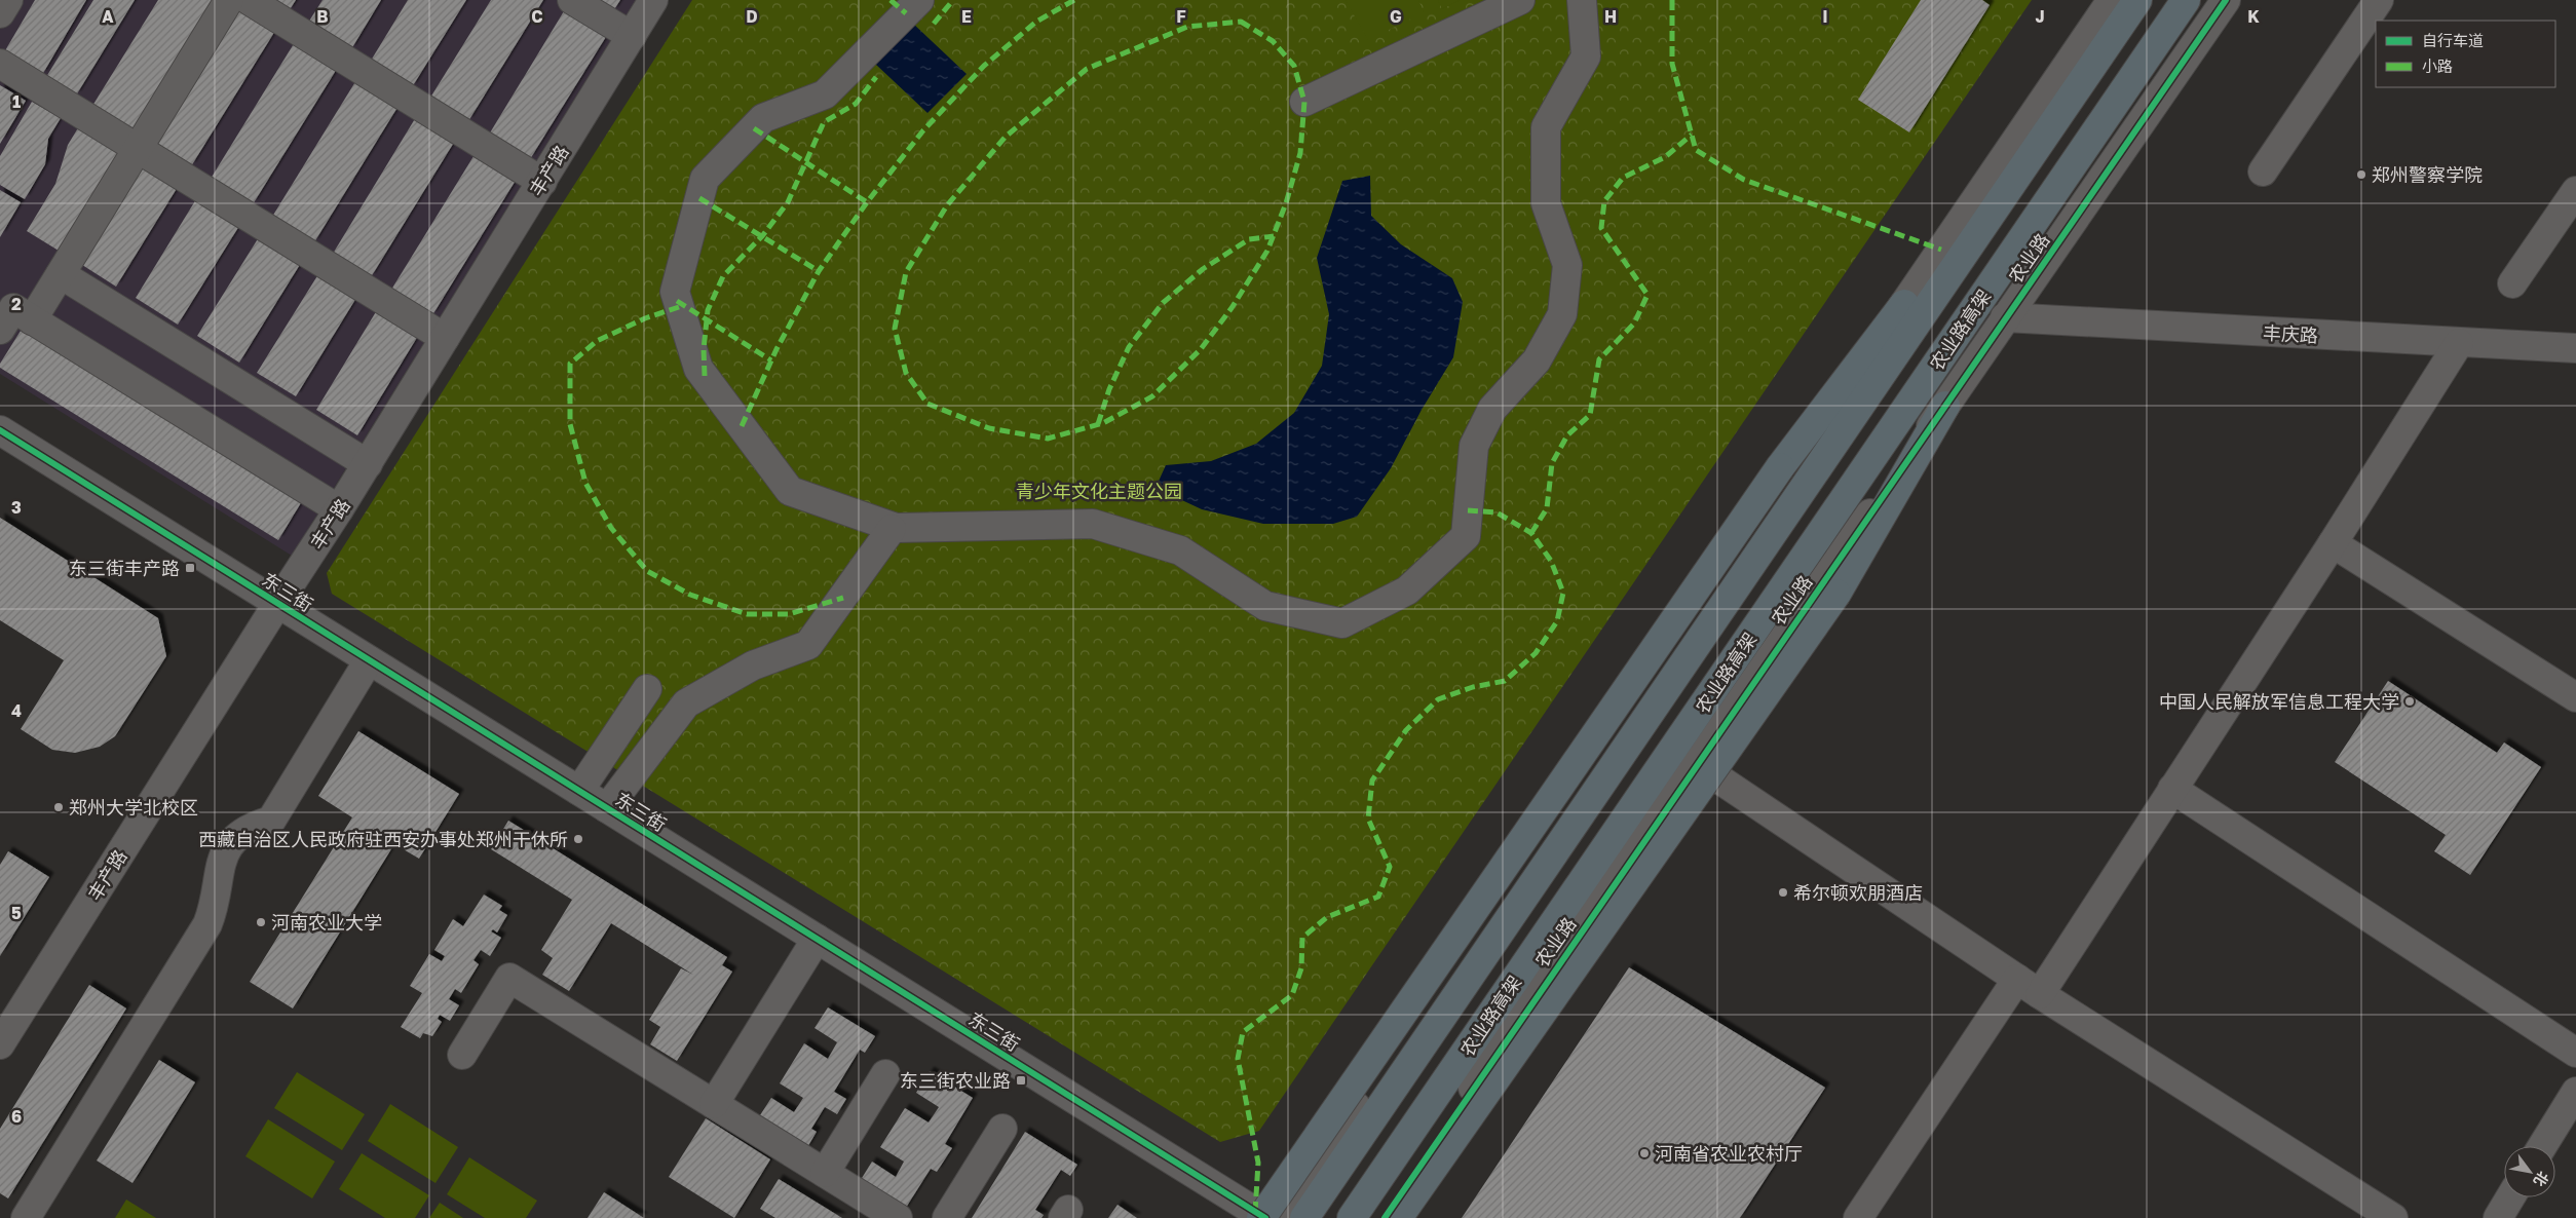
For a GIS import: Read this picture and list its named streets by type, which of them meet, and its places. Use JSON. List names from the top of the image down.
{
  "streets": {
    "highway": ["农业路高架"],
    "street": [
      "丰产路",
      "农业路",
      "丰庆路",
      "东三街"
    ]
  },
  "crossings": [
    ["丰产路", "东三街"],
    ["农业路", "丰庆路"]
  ],
  "parks": ["青少年文化主题公园"],
  "places": {
    "other": [
      "郑州警察学院",
      "中国人民解放军信息工程大学",
      "郑州大学北校区",
      "西藏自治区人民政府驻西安办事处郑州干休所",
      "希尔顿欢朋酒店",
      "河南农业大学",
      "河南省农业农村厅"
    ],
    "transit": ["东三街丰产路", "东三街农业路"]
  },
  "legend": ["自行车道", "小路"],
  "north": "bottom right",
  "grid": {
    "columns": [
      "A",
      "B",
      "C",
      "D",
      "E",
      "F",
      "G",
      "H",
      "I",
      "J",
      "K"
    ],
    "rows": [
      "1",
      "2",
      "3",
      "4",
      "5",
      "6"
    ]
  }
}
